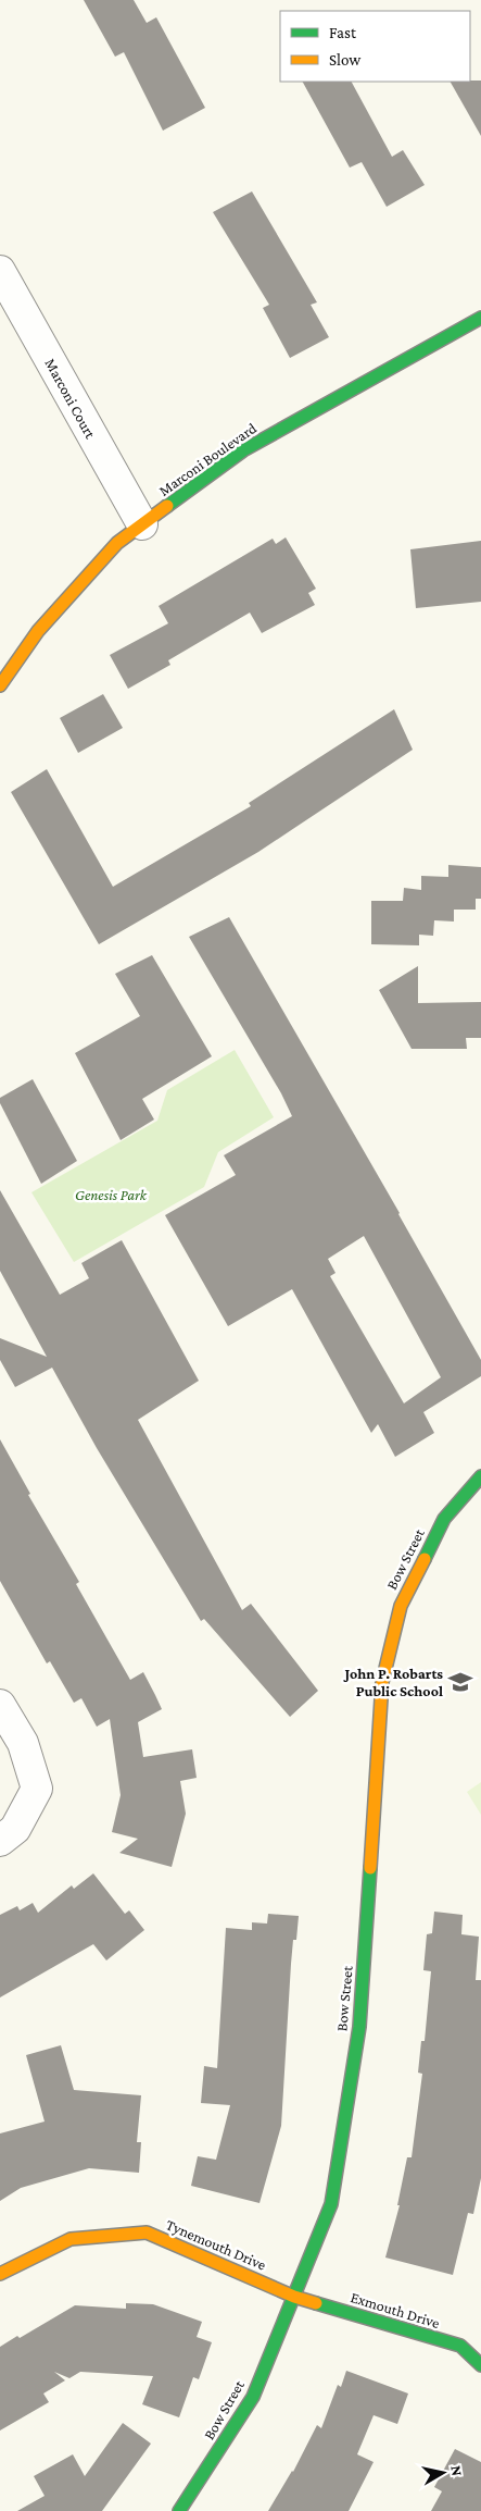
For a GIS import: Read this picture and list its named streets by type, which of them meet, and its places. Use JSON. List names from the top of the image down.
{
  "streets": {
    "street": [
      "Marconi Court",
      "Marconi Boulevard",
      "Bow Street",
      "Tynemouth Drive",
      "Exmouth Drive"
    ]
  },
  "crossings": [
    ["Marconi Court", "Marconi Boulevard"],
    ["Bow Street", "Tynemouth Drive"],
    ["Bow Street", "Exmouth Drive"],
    ["Tynemouth Drive", "Exmouth Drive"]
  ],
  "parks": ["Genesis Park"],
  "places": {
    "school or university": ["John P. Robarts Public School"]
  },
  "legend": ["Fast", "Slow"],
  "north": "right"
}
